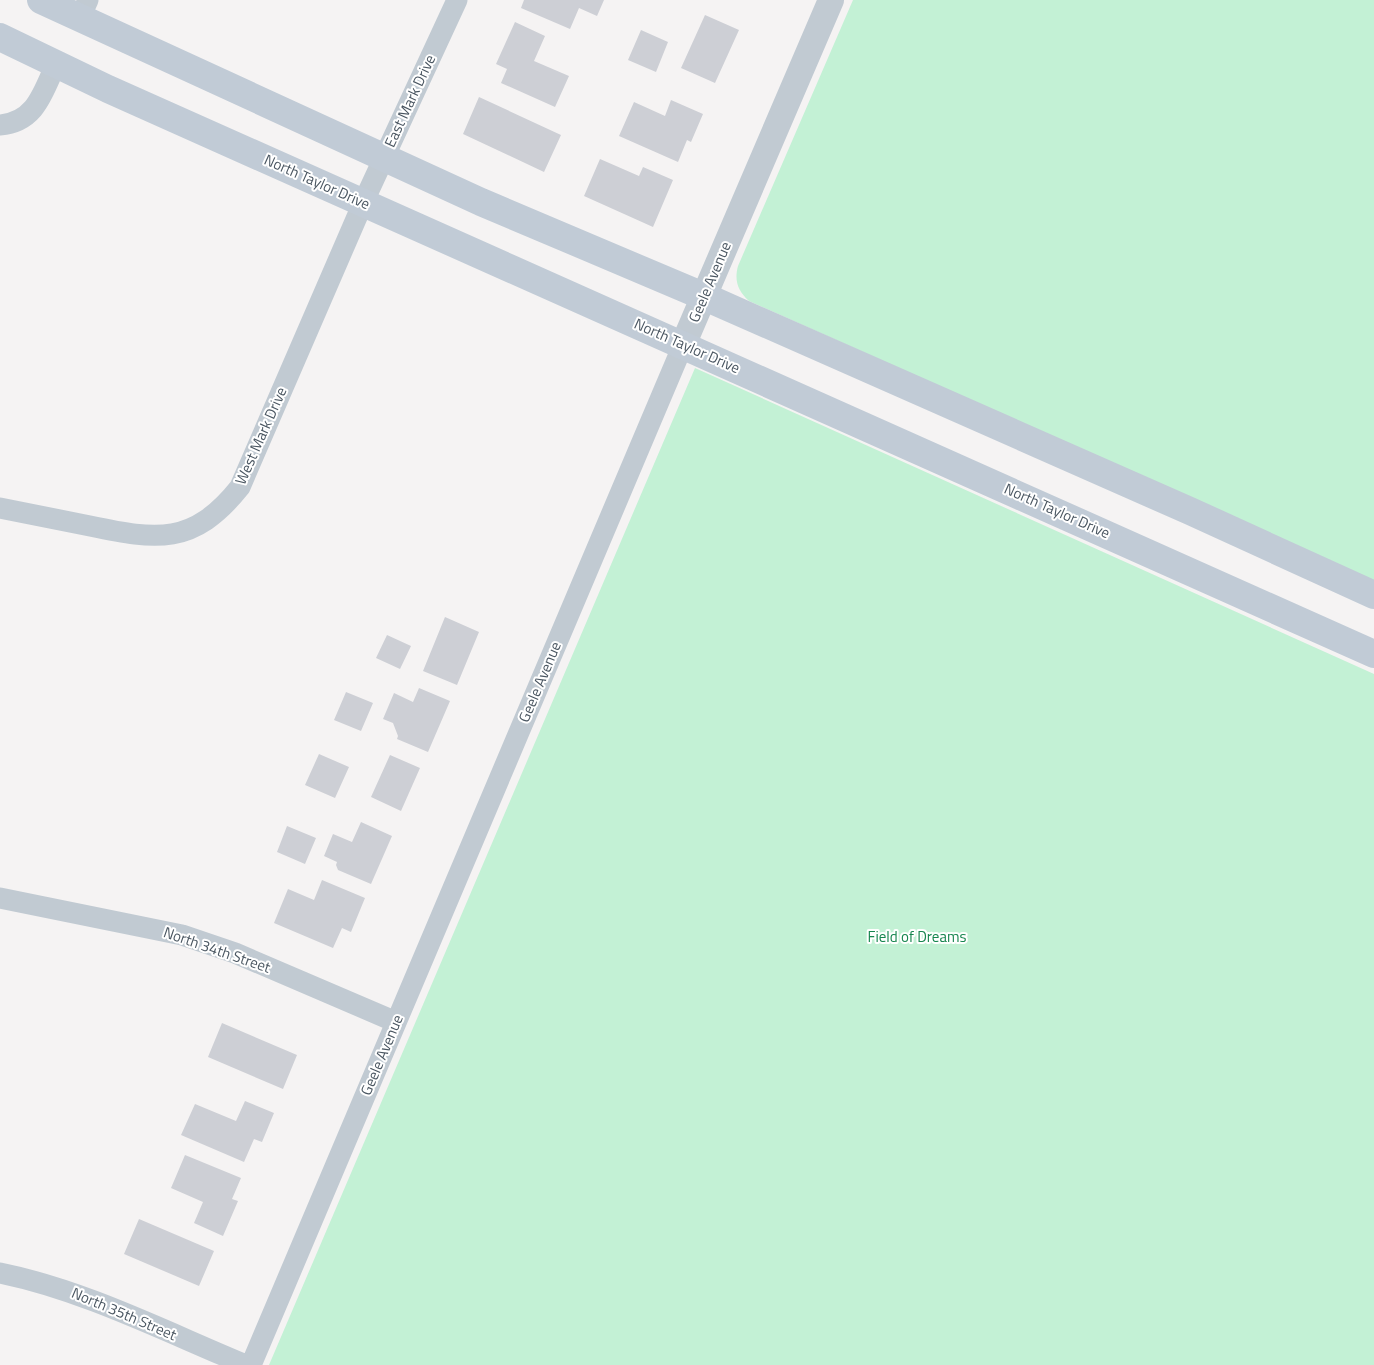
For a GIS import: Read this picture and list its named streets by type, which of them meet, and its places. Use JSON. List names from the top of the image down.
{
  "streets": {
    "main road": ["North Taylor Drive"],
    "street": [
      "East Mark Drive",
      "Geele Avenue",
      "West Mark Drive",
      "North 34th Street",
      "North 35th Street"
    ]
  },
  "crossings": [
    ["East Mark Drive", "North Taylor Drive"],
    ["East Mark Drive", "West Mark Drive"],
    ["North Taylor Drive", "Geele Avenue"],
    ["North Taylor Drive", "West Mark Drive"],
    ["Geele Avenue", "North 34th Street"]
  ],
  "parks": ["Field of Dreams"]
}
